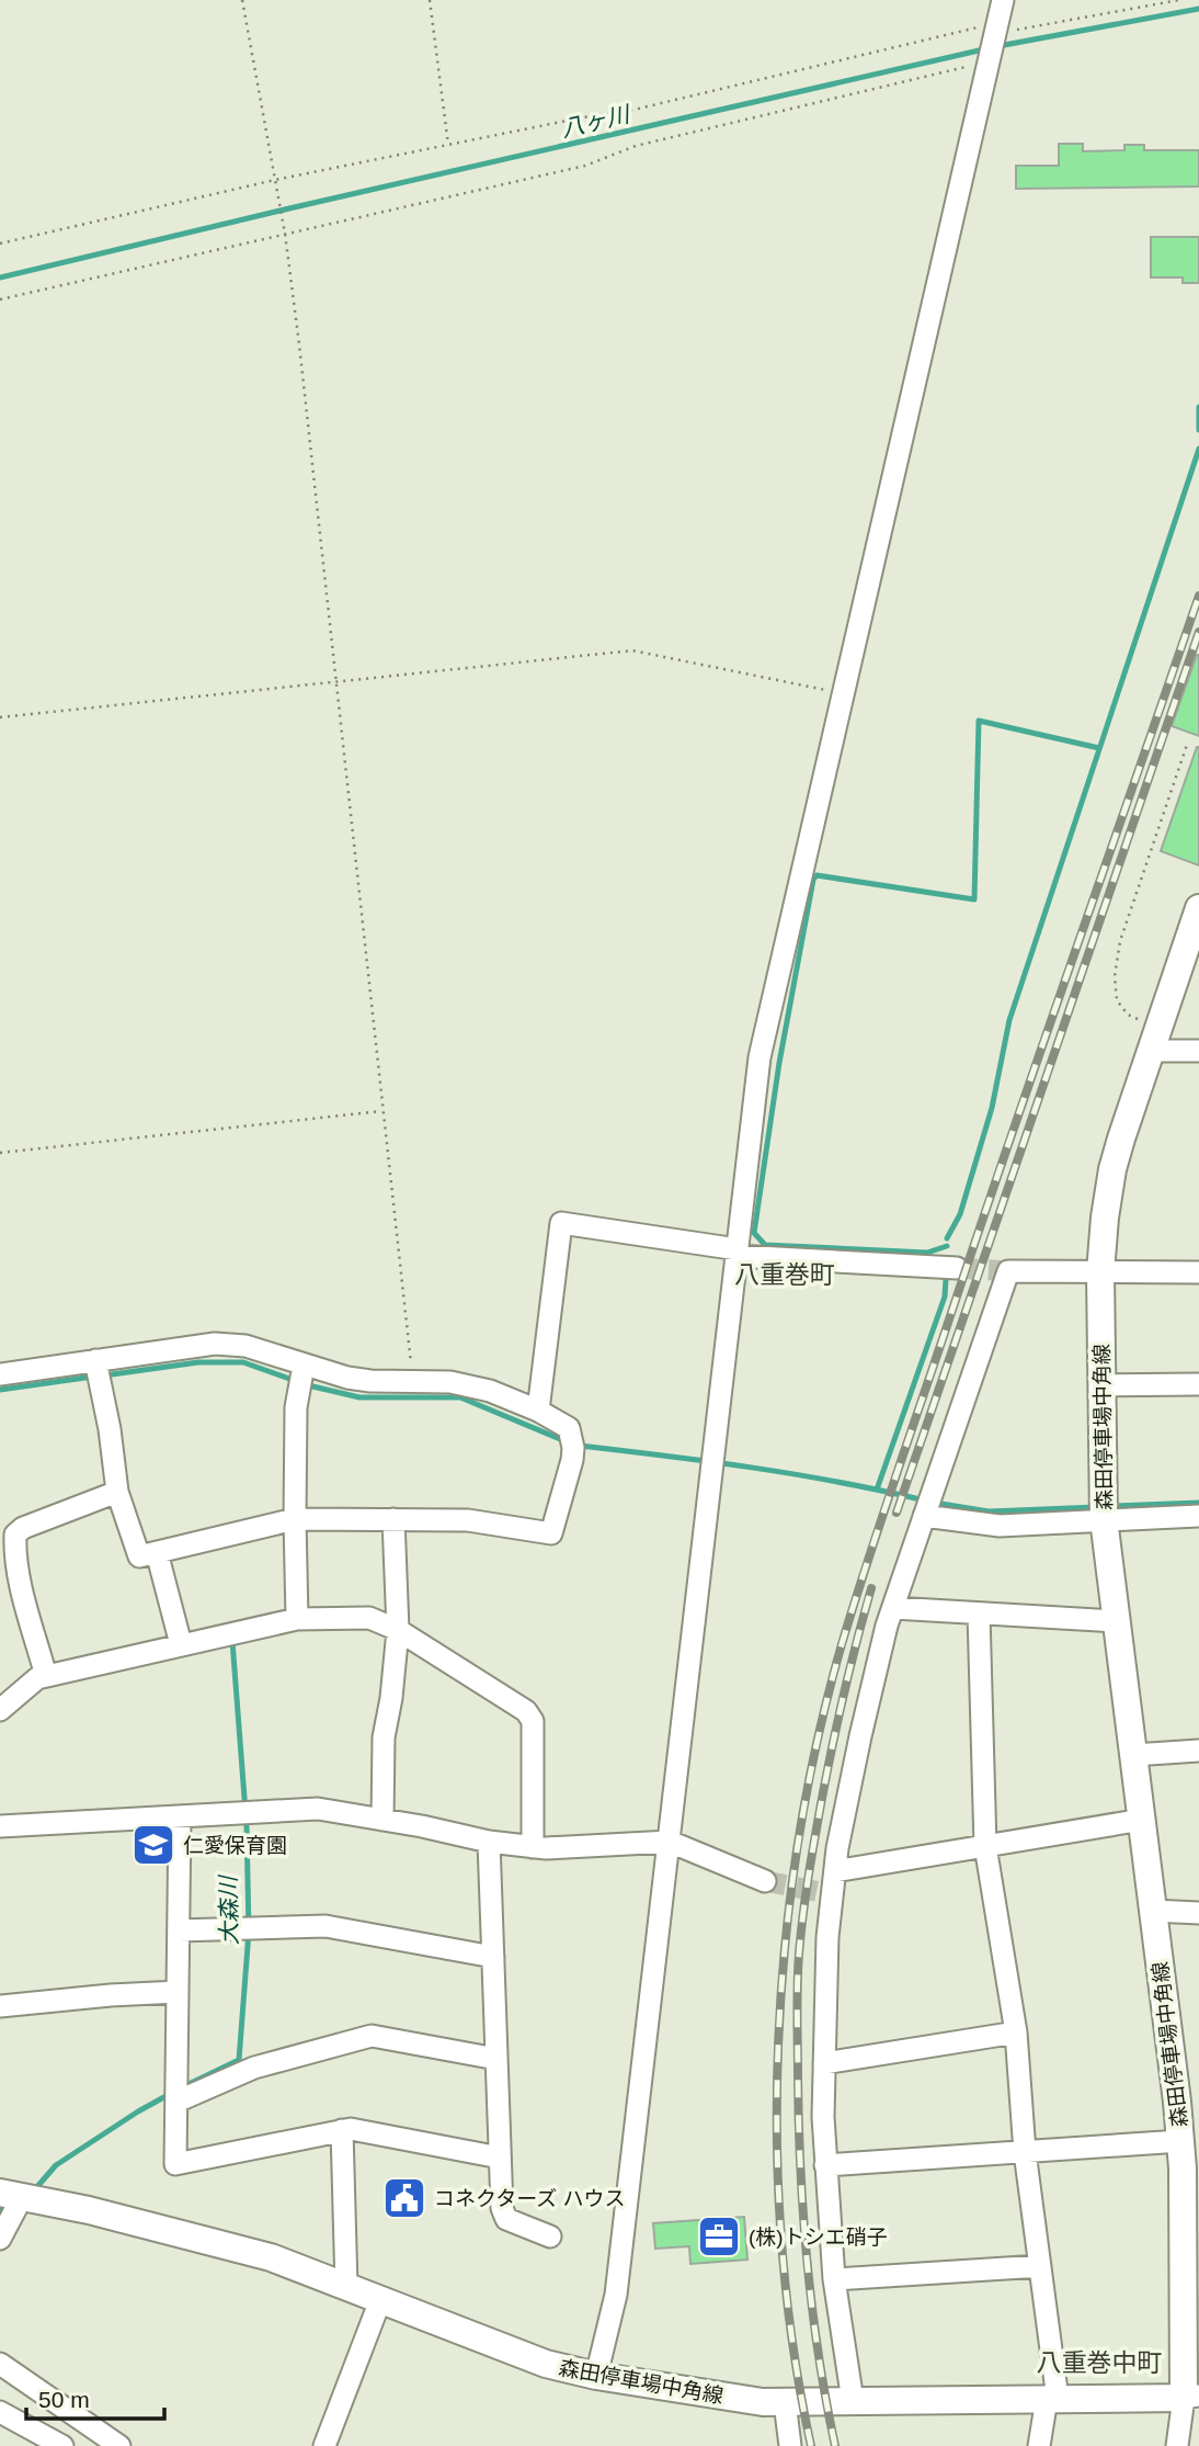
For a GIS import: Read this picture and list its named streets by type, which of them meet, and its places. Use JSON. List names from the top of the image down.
{
  "streets": {
    "main road": ["森田停車場中角線"]
  },
  "districts": ["八重巻町", "八重巻中町"],
  "water": ["八ヶ川", "大森川"],
  "places": {
    "school or university": ["仁愛保育園"],
    "public building": ["コネクターズ ハウス"],
    "office": ["(株)トシエ硝子"]
  },
  "scale_bar": "50 m"
}
